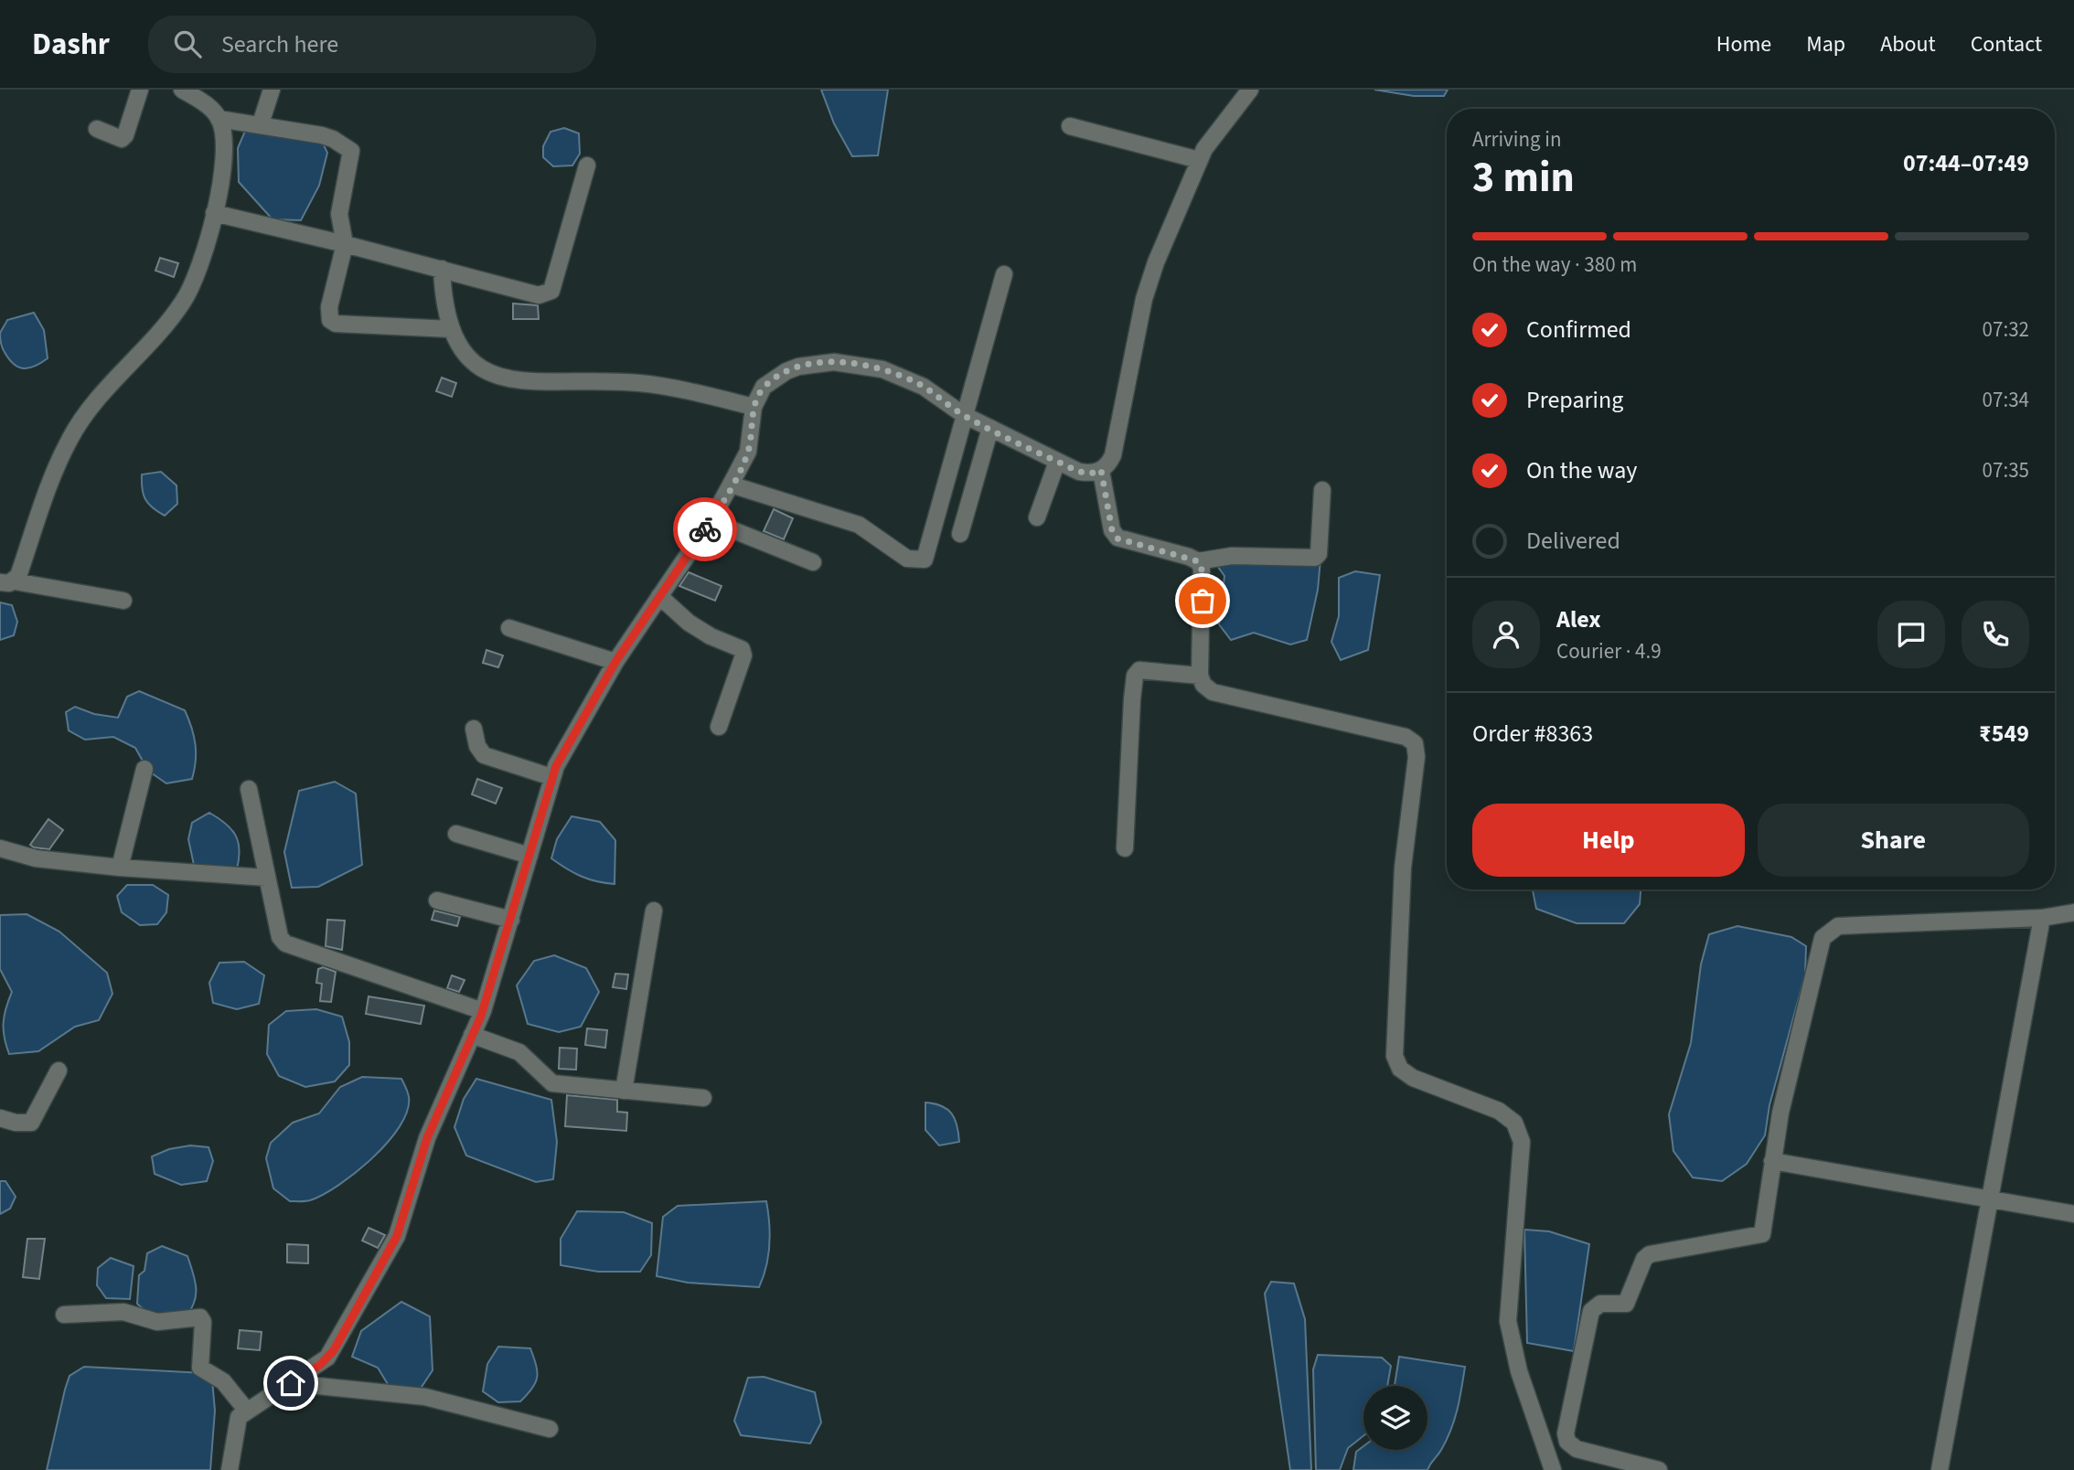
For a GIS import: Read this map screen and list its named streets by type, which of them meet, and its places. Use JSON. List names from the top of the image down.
{
  "page": {
    "header": "Dashr",
    "search": "Search here",
    "nav": [
      "Home",
      "Map",
      "About",
      "Contact"
    ],
    "heading": ["3 min", "Arriving in", "07:44–07:49"],
    "panel": [
      "Alex",
      "Courier · 4.9",
      "Order #8363",
      "₹549"
    ],
    "bar": "On the way · 380 m",
    "list": [
      ["Confirmed", "07:32"],
      ["Preparing", "07:34"],
      ["On the way", "07:35"],
      "Delivered"
    ],
    "buttons": ["Help", "Share"]
  }
}
